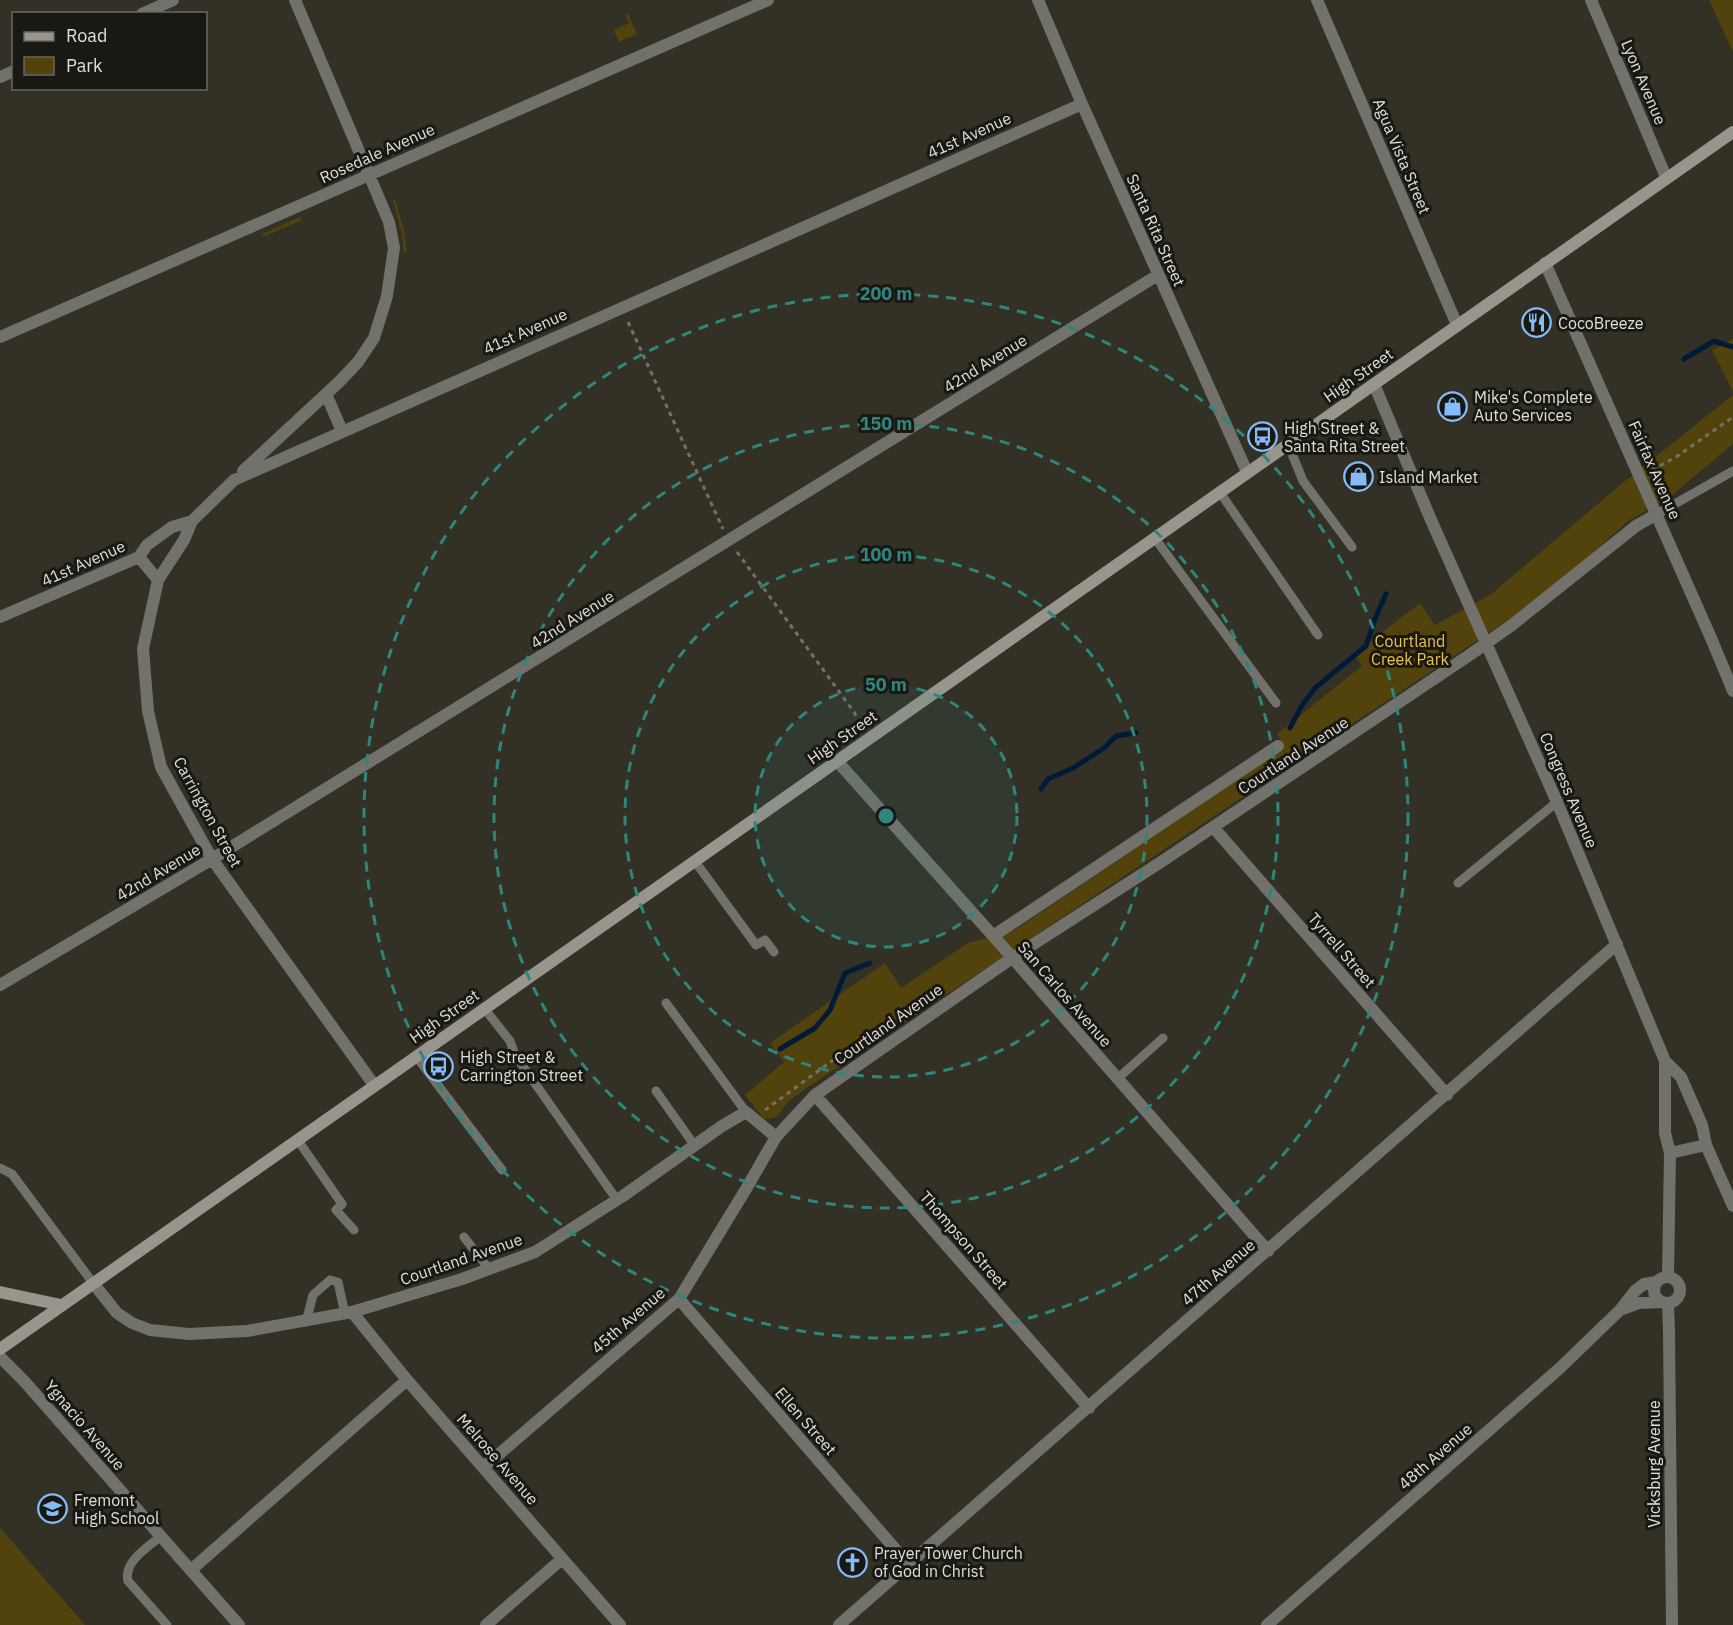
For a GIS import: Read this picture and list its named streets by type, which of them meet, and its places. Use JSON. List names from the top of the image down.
{
  "streets": {
    "main road": ["High Street"],
    "street": [
      "Lyon Avenue",
      "41st Avenue",
      "Rosedale Avenue",
      "Agua Vista Street",
      "Santa Rita Street",
      "42nd Avenue",
      "Fairfax Avenue",
      "Courtland Avenue",
      "Congress Avenue",
      "Carrington Street",
      "Tyrrell Street",
      "San Carlos Avenue",
      "Thompson Street",
      "47th Avenue",
      "45th Avenue",
      "Ellen Street",
      "Ygnacio Avenue",
      "48th Avenue",
      "Melrose Avenue",
      "Vicksburg Avenue"
    ]
  },
  "crossings": [
    ["Lyon Avenue", "High Street"],
    ["41st Avenue", "Santa Rita Street"],
    ["41st Avenue", "Carrington Street"],
    ["Agua Vista Street", "High Street"],
    ["Santa Rita Street", "42nd Avenue"],
    ["Santa Rita Street", "High Street"],
    ["42nd Avenue", "Carrington Street"],
    ["High Street", "Fairfax Avenue"],
    ["High Street", "Courtland Avenue"],
    ["High Street", "Congress Avenue"],
    ["High Street", "Carrington Street"],
    ["High Street", "San Carlos Avenue"],
    ["Fairfax Avenue", "Courtland Avenue"],
    ["Courtland Avenue", "Congress Avenue"],
    ["Courtland Avenue", "Tyrrell Street"],
    ["Courtland Avenue", "San Carlos Avenue"],
    ["Courtland Avenue", "Thompson Street"],
    ["Courtland Avenue", "45th Avenue"],
    ["Courtland Avenue", "Melrose Avenue"],
    ["Congress Avenue", "47th Avenue"],
    ["Tyrrell Street", "47th Avenue"],
    ["San Carlos Avenue", "47th Avenue"],
    ["Thompson Street", "47th Avenue"],
    ["47th Avenue", "Ellen Street"],
    ["45th Avenue", "Ellen Street"],
    ["45th Avenue", "Melrose Avenue"],
    ["48th Avenue", "Vicksburg Avenue"]
  ],
  "parks": ["Courtland Creek Park"],
  "places": {
    "restaurant": ["CocoBreeze"],
    "shop": ["Mike's Complete Auto Services", "Island Market"],
    "bus stop": ["High Street & Santa Rita Street", "High Street & Carrington Street"],
    "school or university": ["Fremont High School"],
    "church": ["Prayer Tower Church of God in Christ"]
  },
  "legend": ["Road", "Park"],
  "rings": [
    "200 m",
    "150 m",
    "100 m",
    "50 m"
  ]
}
